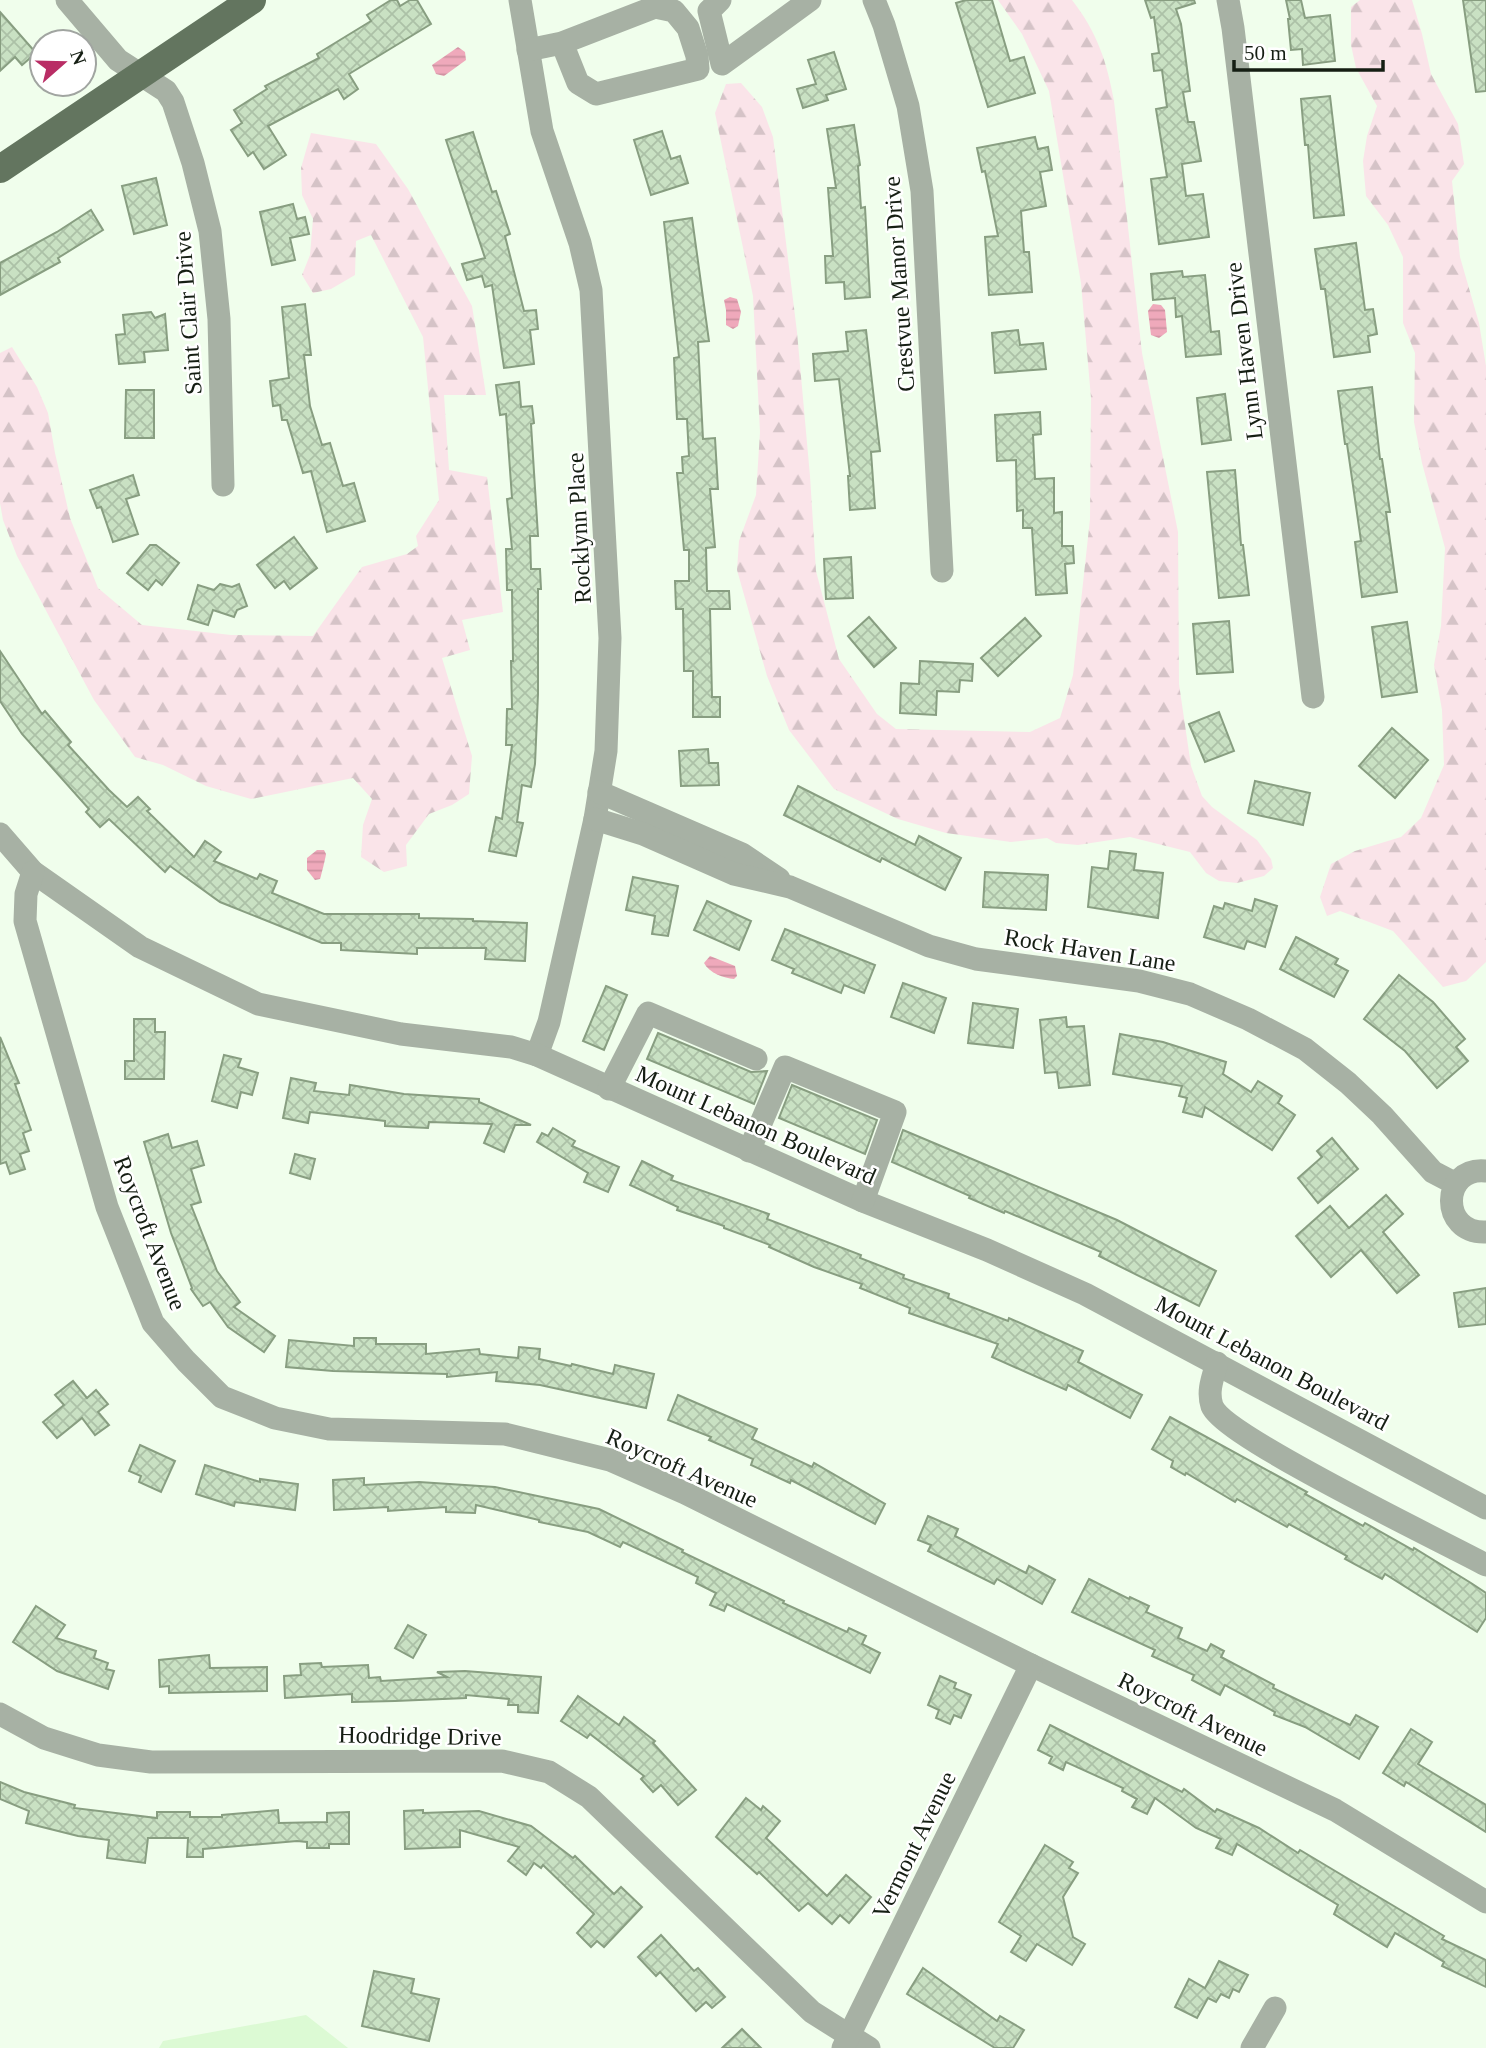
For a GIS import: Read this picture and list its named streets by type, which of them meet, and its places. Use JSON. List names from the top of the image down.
{
  "streets": {
    "street": [
      "Crestvue Manor Drive",
      "Saint Clair Drive",
      "Lynn Haven Drive",
      "Rocklynn Place",
      "Rock Haven Lane",
      "Mount Lebanon Boulevard",
      "Roycroft Avenue",
      "Hoodridge Drive",
      "Vermont Avenue"
    ]
  },
  "crossings": [
    ["Rocklynn Place", "Rock Haven Lane"],
    ["Rocklynn Place", "Mount Lebanon Boulevard"],
    ["Mount Lebanon Boulevard", "Roycroft Avenue"],
    ["Roycroft Avenue", "Vermont Avenue"],
    ["Hoodridge Drive", "Vermont Avenue"]
  ],
  "scale_bar": "50 m",
  "north": "right"
}
